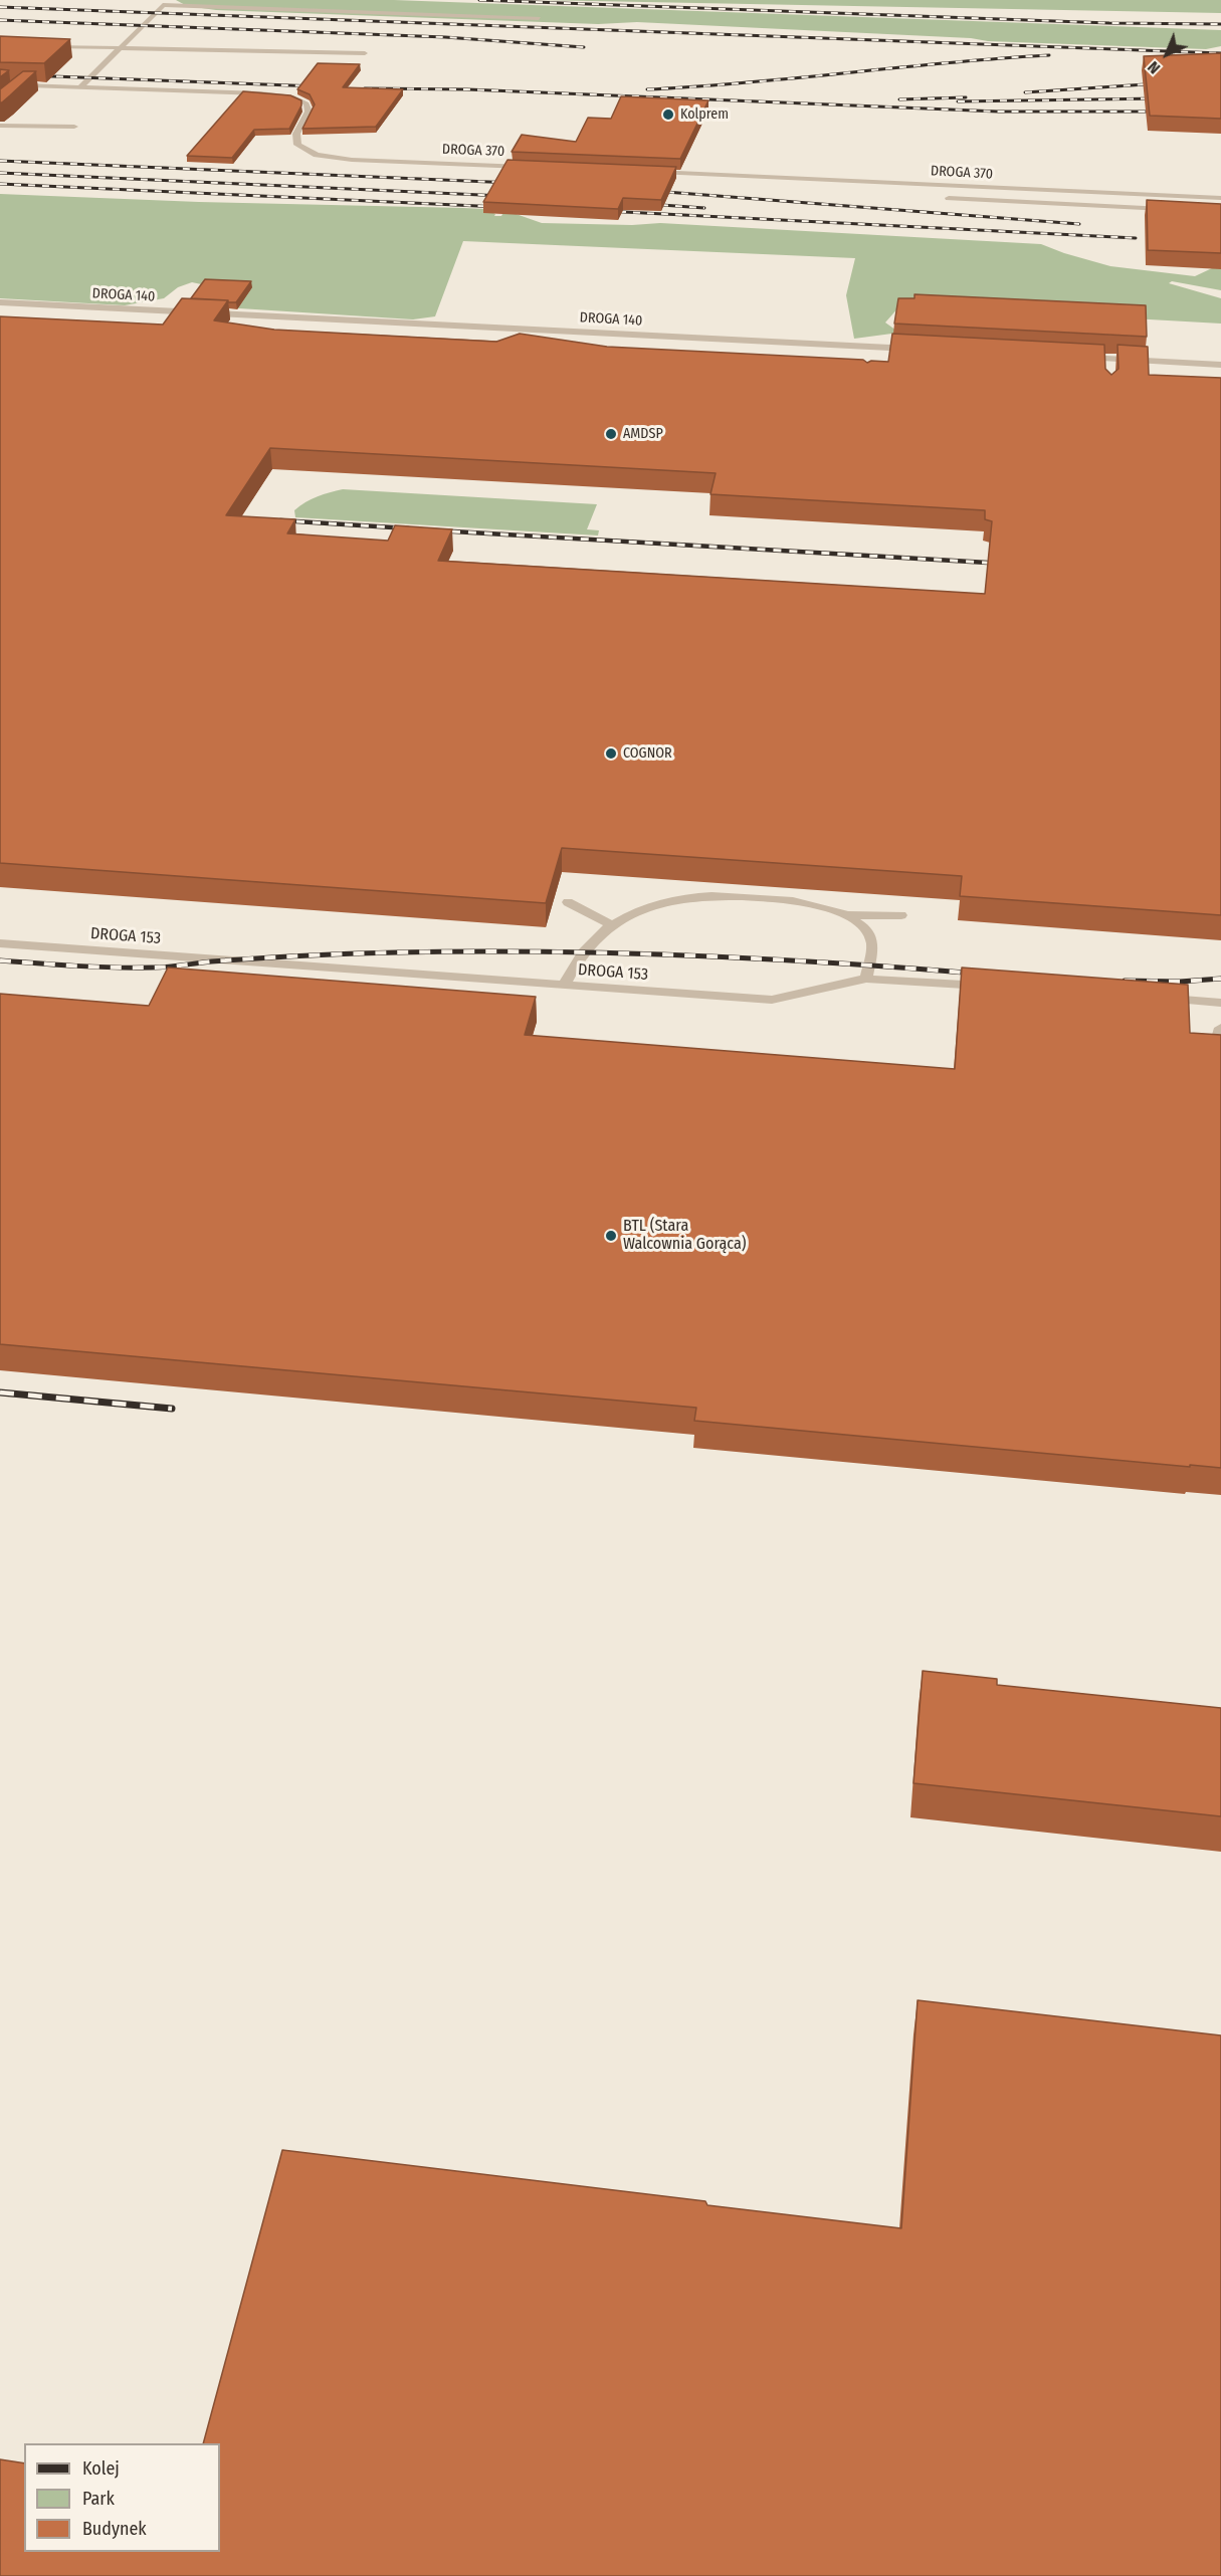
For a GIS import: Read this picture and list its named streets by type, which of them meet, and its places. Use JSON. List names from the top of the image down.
{
  "streets": {
    "lane": ["DROGA 370", "DROGA 140", "DROGA 153"]
  },
  "places": [
    "Kolprem",
    "AMDSP",
    "COGNOR",
    "BTL (Stara Walcownia Gorąca)"
  ],
  "legend": ["Kolej", "Park", "Budynek"],
  "north": "bottom left"
}
